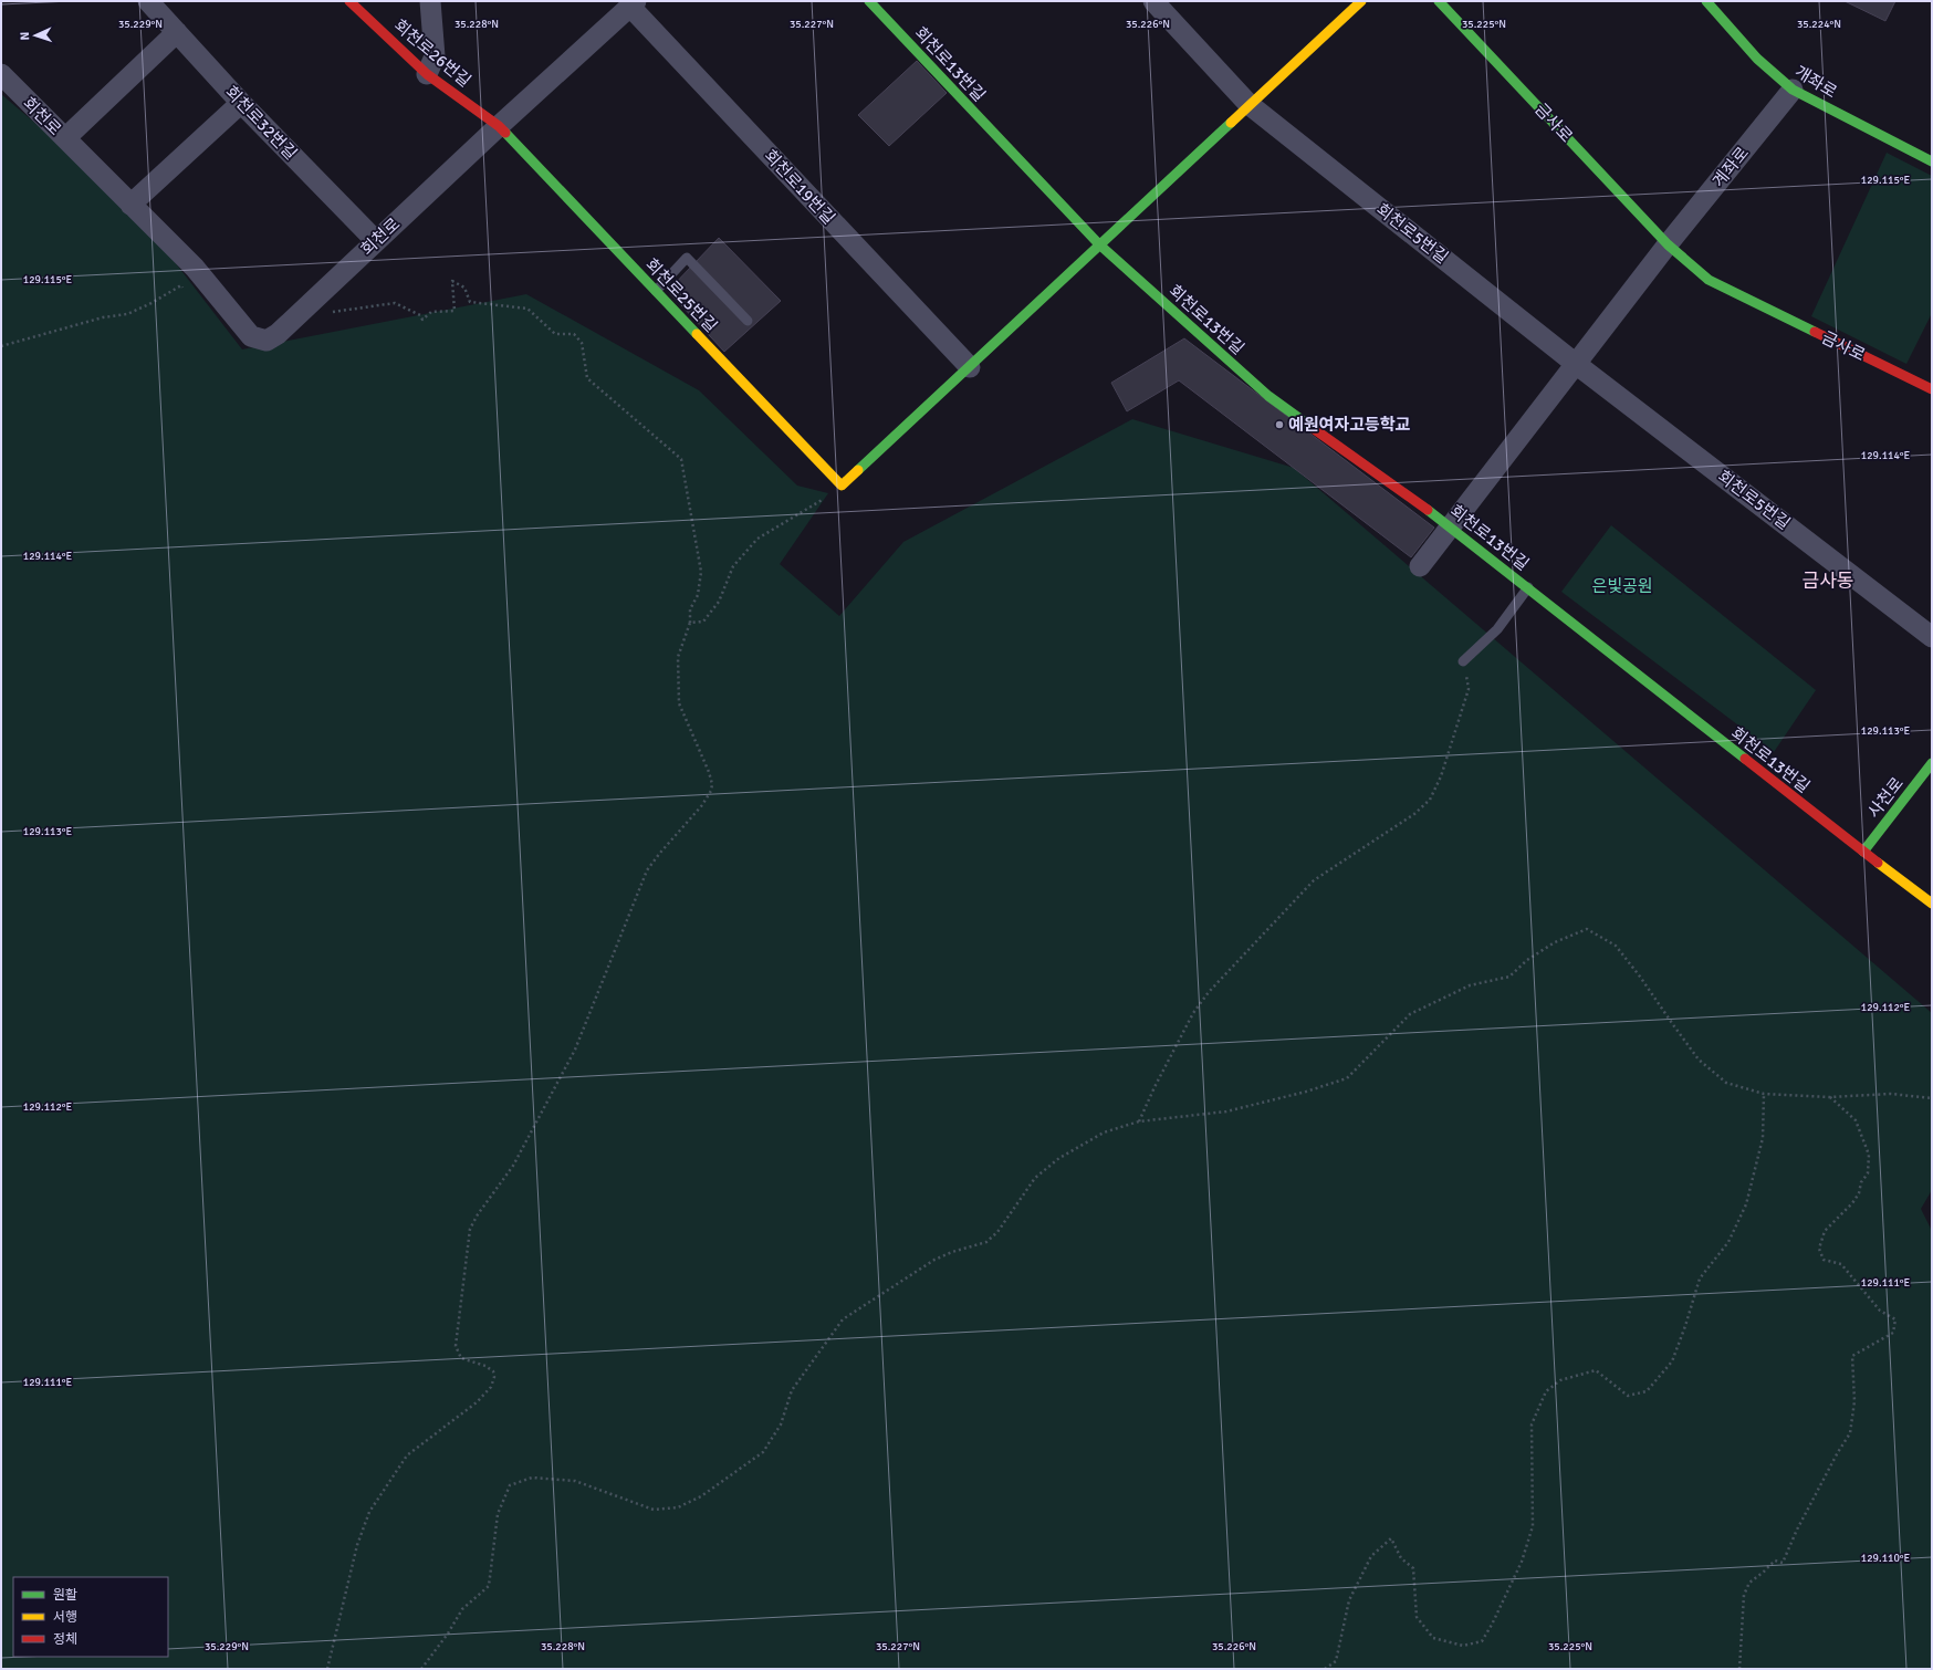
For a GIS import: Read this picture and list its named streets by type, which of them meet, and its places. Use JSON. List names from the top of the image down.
{
  "streets": {
    "street": [
      "회천로26번길",
      "회천로13번길",
      "개좌로",
      "회천로",
      "회천로32번길",
      "금사로",
      "계좌로",
      "회천로19번길",
      "회천로5번길",
      "회천로25번길",
      "사천로"
    ]
  },
  "crossings": [
    ["회천로26번길", "회천로"],
    ["회천로26번길", "회천로25번길"],
    ["회천로13번길", "사천로"],
    ["개좌로", "계좌로"],
    ["회천로", "회천로32번길"],
    ["회천로", "회천로19번길"],
    ["회천로", "회천로25번길"],
    ["금사로", "계좌로"]
  ],
  "districts": ["금사동"],
  "parks": ["은빛공원"],
  "places": ["예원여자고등학교"],
  "legend": ["원활", "서행", "정체"],
  "north": "left",
  "coordinates": [
    "35.229°N",
    "35.228°N",
    "35.227°N",
    "35.226°N",
    "35.225°N",
    "35.224°N",
    "129.115°E",
    "129.114°E",
    "129.113°E",
    "129.112°E",
    "129.111°E",
    "129.110°E"
  ]
}
